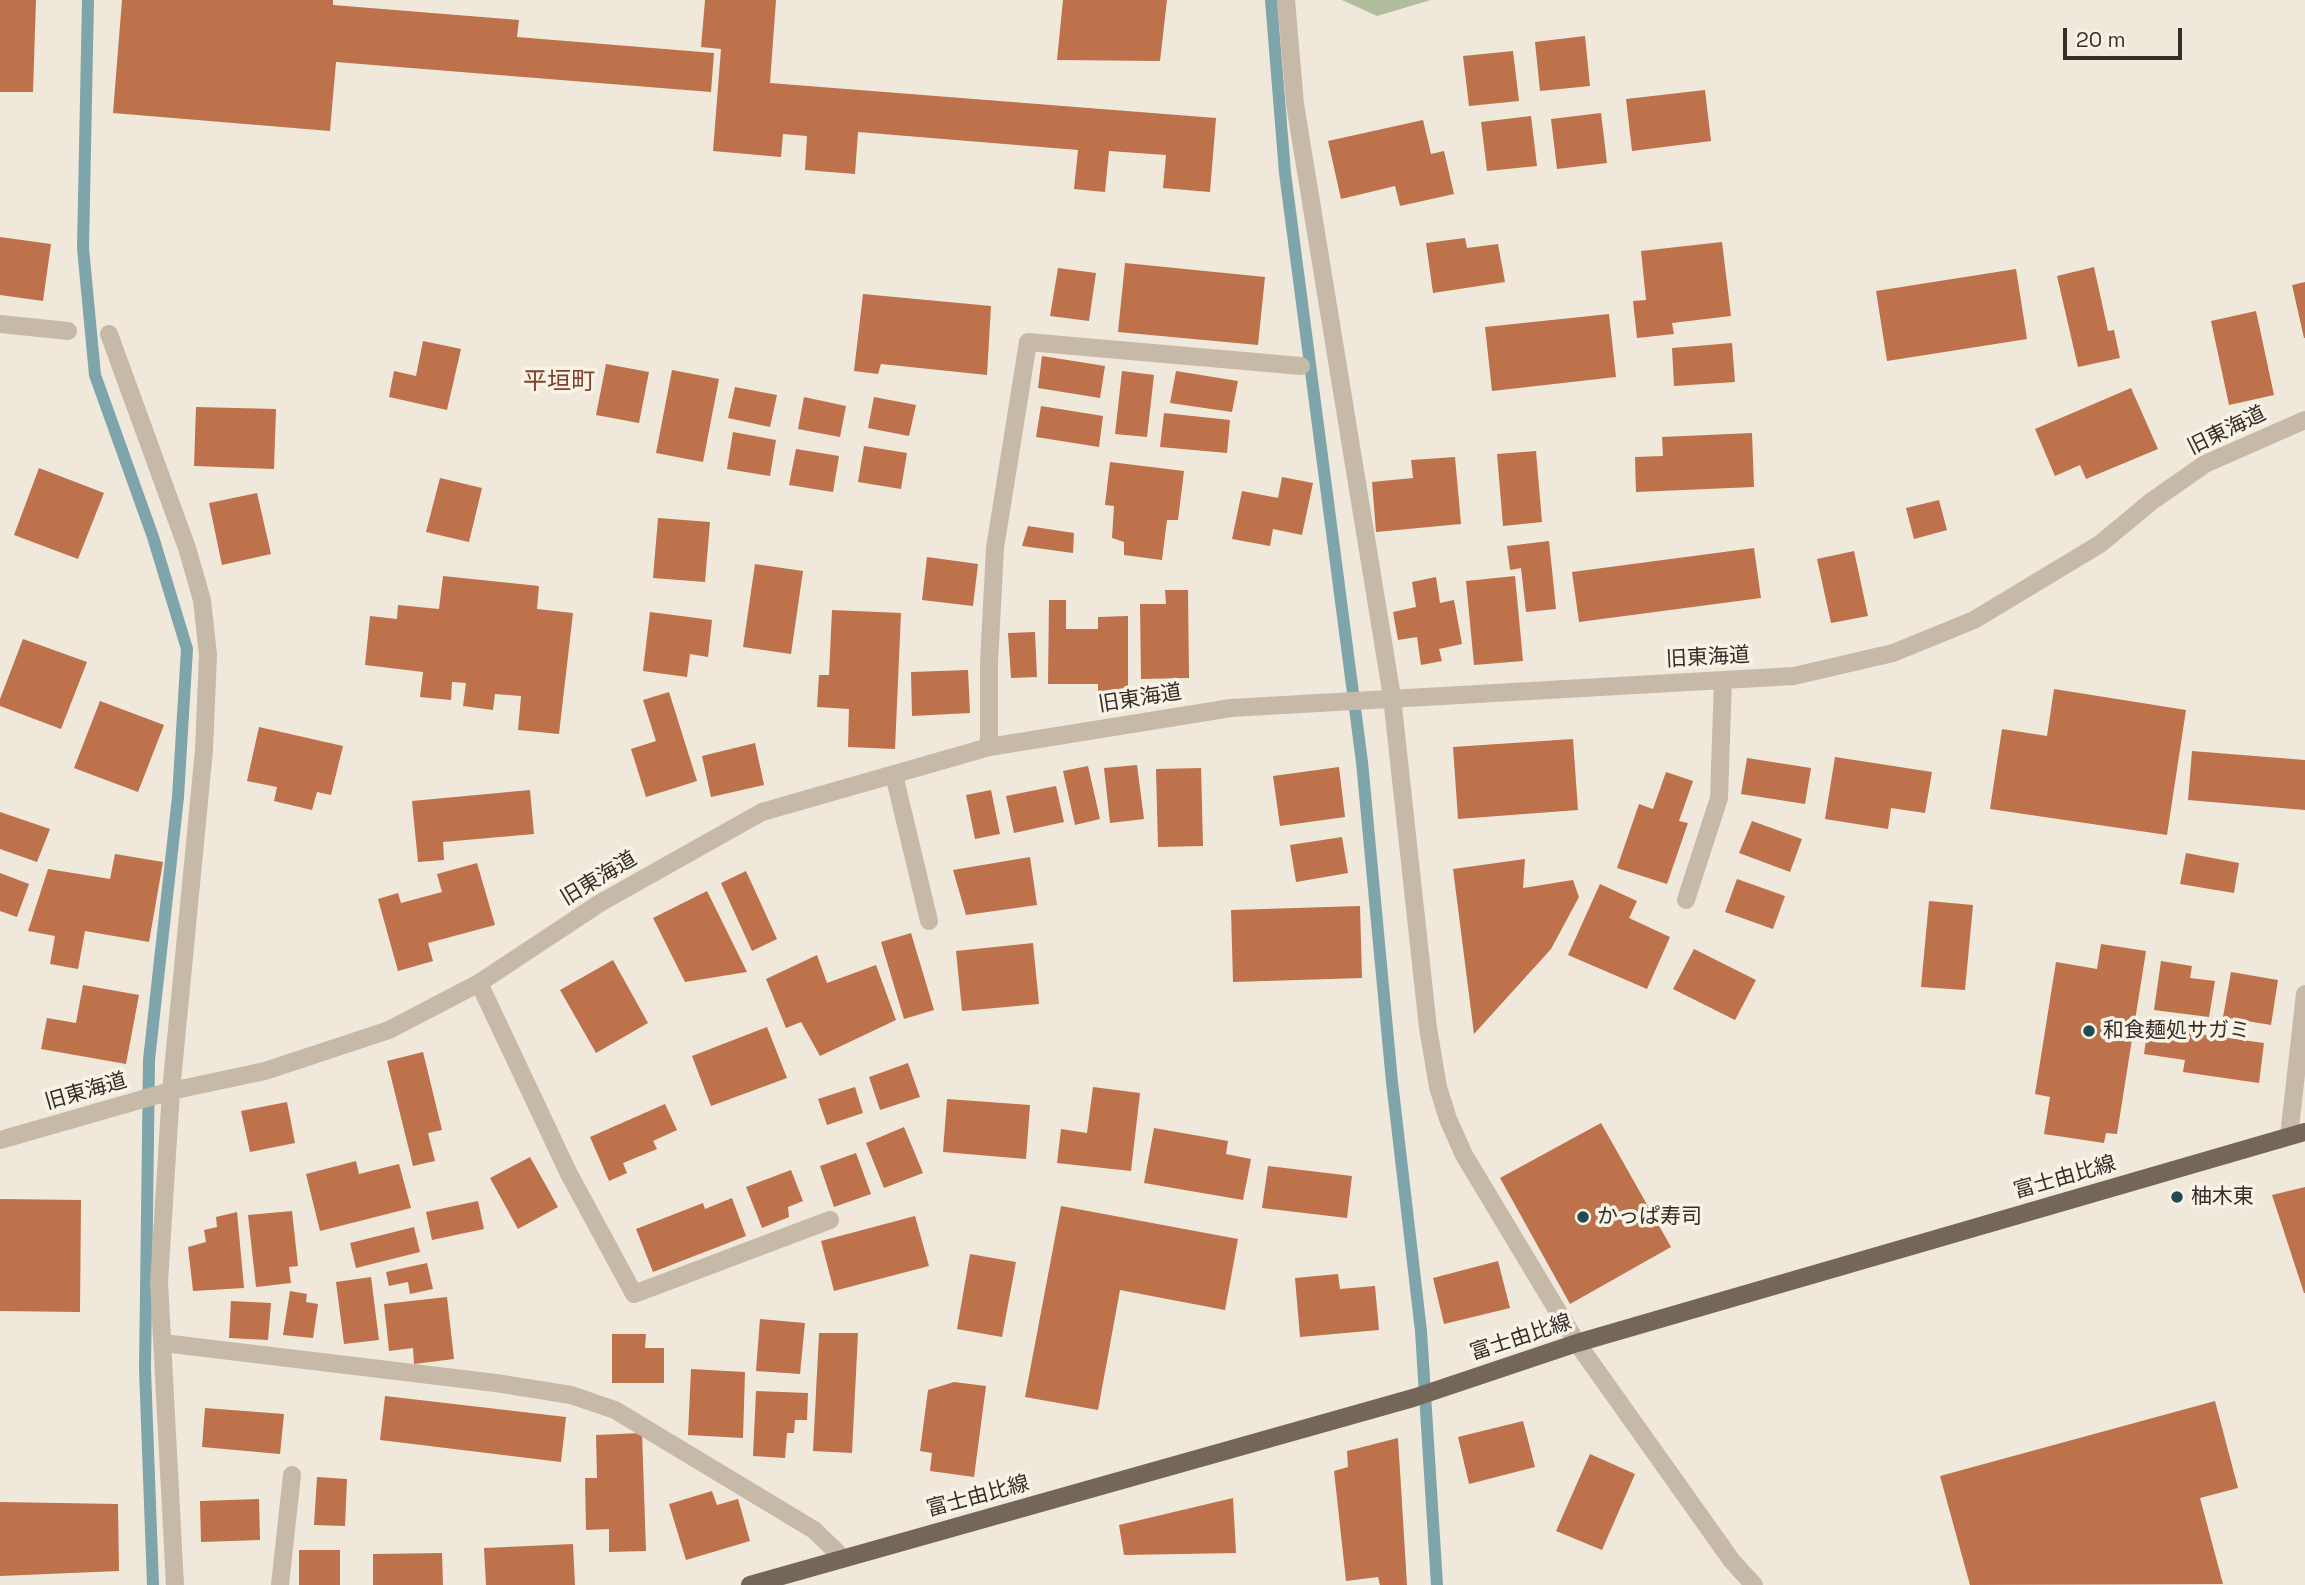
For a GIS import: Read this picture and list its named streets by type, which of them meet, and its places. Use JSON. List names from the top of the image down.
{
  "streets": {
    "main road": ["富士由比線"],
    "street": ["旧東海道"]
  },
  "districts": ["平垣町"],
  "places": ["和食麺処サガミ", "柚木東", "かっぱ寿司"],
  "scale_bar": "20 m"
}
